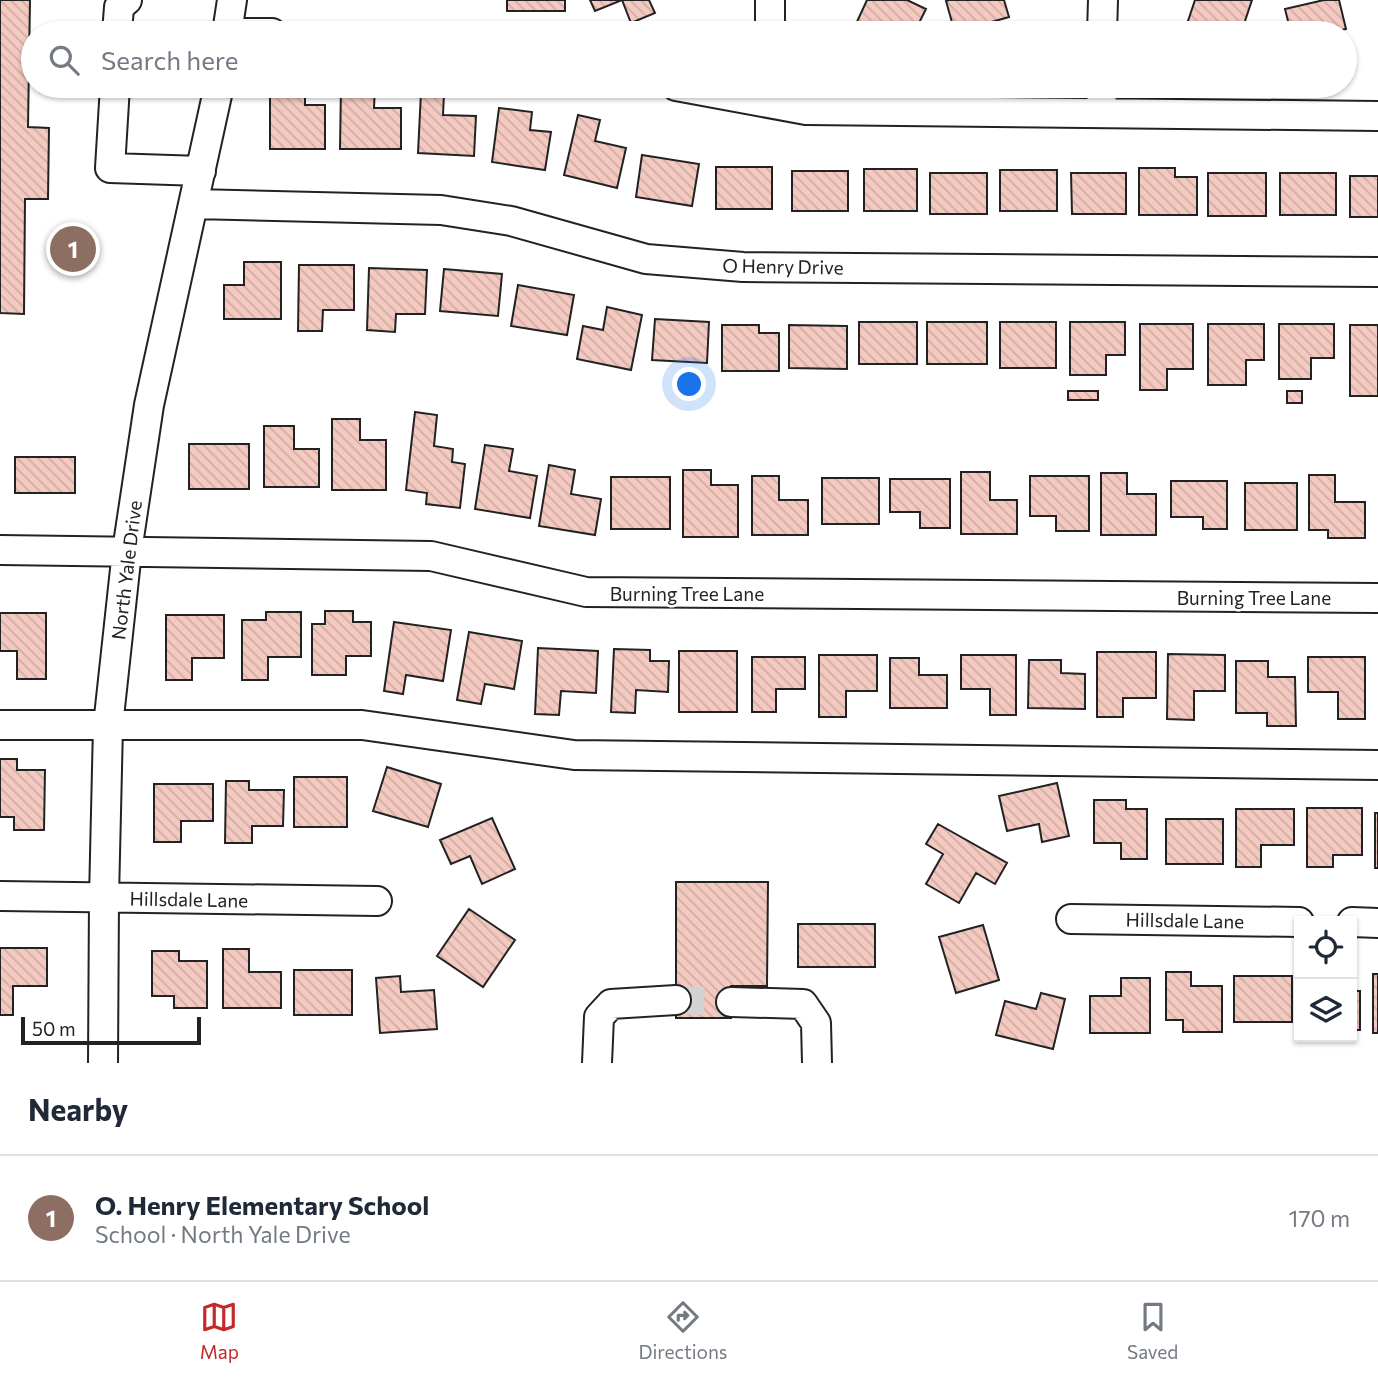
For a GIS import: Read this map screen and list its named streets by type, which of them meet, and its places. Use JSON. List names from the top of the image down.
{
  "streets": {
    "street": [
      "O Henry Drive",
      "North Yale Drive",
      "Burning Tree Lane",
      "Hillsdale Lane"
    ]
  },
  "crossings": [
    ["O Henry Drive", "North Yale Drive"],
    ["North Yale Drive", "Burning Tree Lane"],
    ["North Yale Drive", "Hillsdale Lane"]
  ],
  "scale_bar": "50 m",
  "page": {
    "search": "Search here",
    "pins": "1",
    "scale": "50 m",
    "heading": "Nearby",
    "list": [
      {
        "mark": "1",
        "name": "O. Henry Elementary School",
        "note": "School · North Yale Drive",
        "value": "170 m"
      }
    ],
    "nav": ["Map", "Directions", "Saved"]
  }
}
